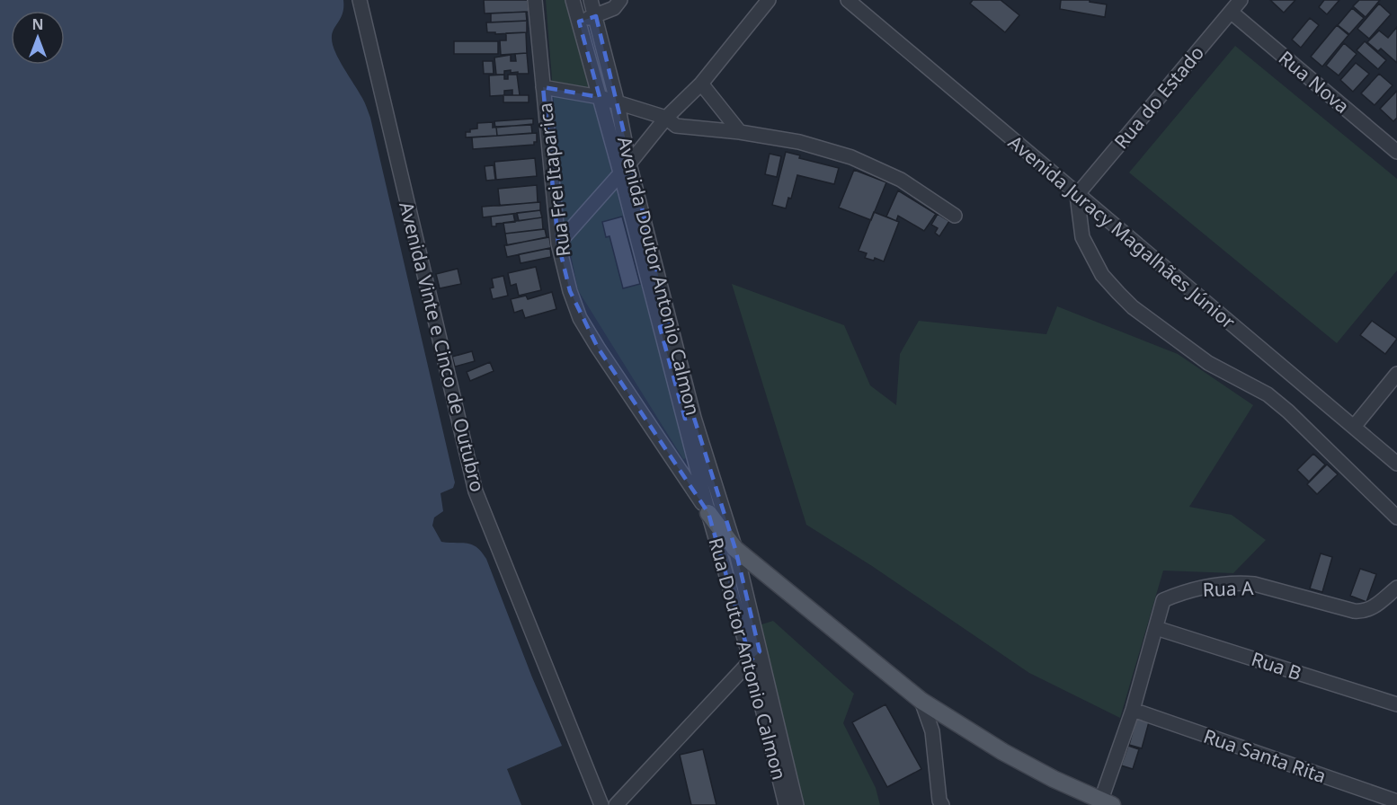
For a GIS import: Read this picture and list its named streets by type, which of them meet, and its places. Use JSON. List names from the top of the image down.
{
  "streets": {
    "street": [
      "Rua Nova",
      "Rua do Estado",
      "Rua Frei Itaparica",
      "Avenida Juracy Magalhães Júnior",
      "Avenida Doutor Antonio Calmon",
      "Avenida Vinte e Cinco de Outubro",
      "Rua A",
      "Rua Doutor Antonio Calmon",
      "Rua B",
      "Rua Santa Rita"
    ]
  },
  "crossings": [
    ["Rua Nova", "Rua do Estado"],
    ["Rua do Estado", "Avenida Juracy Magalhães Júnior"],
    ["Rua Frei Itaparica", "Avenida Doutor Antonio Calmon"],
    ["Rua Frei Itaparica", "Rua Doutor Antonio Calmon"],
    ["Avenida Doutor Antonio Calmon", "Rua Doutor Antonio Calmon"],
    ["Rua A", "Rua B"],
    ["Rua A", "Rua Santa Rita"]
  ],
  "north": "top"
}
